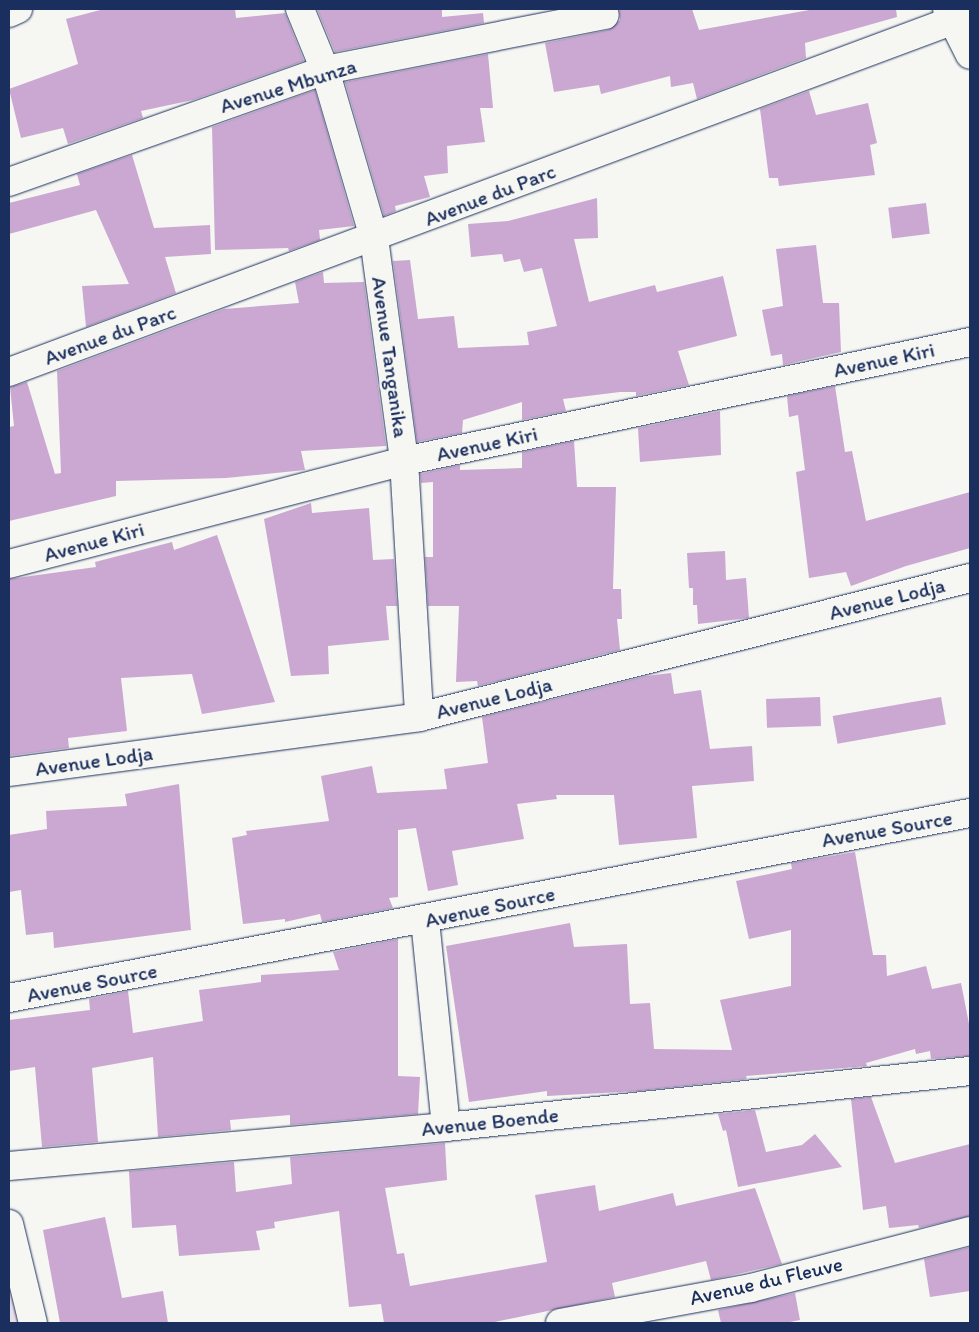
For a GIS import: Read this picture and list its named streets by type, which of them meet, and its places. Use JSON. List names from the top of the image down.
{
  "streets": {
    "street": [
      "Avenue Mbunza",
      "Avenue du Parc",
      "Avenue Tanganika",
      "Avenue Kiri",
      "Avenue Lodja",
      "Avenue Source",
      "Avenue Boende",
      "Avenue du Fleuve"
    ]
  },
  "crossings": [
    ["Avenue Mbunza", "Avenue Tanganika"],
    ["Avenue du Parc", "Avenue Tanganika"],
    ["Avenue Tanganika", "Avenue Kiri"],
    ["Avenue Tanganika", "Avenue Lodja"]
  ]
}
